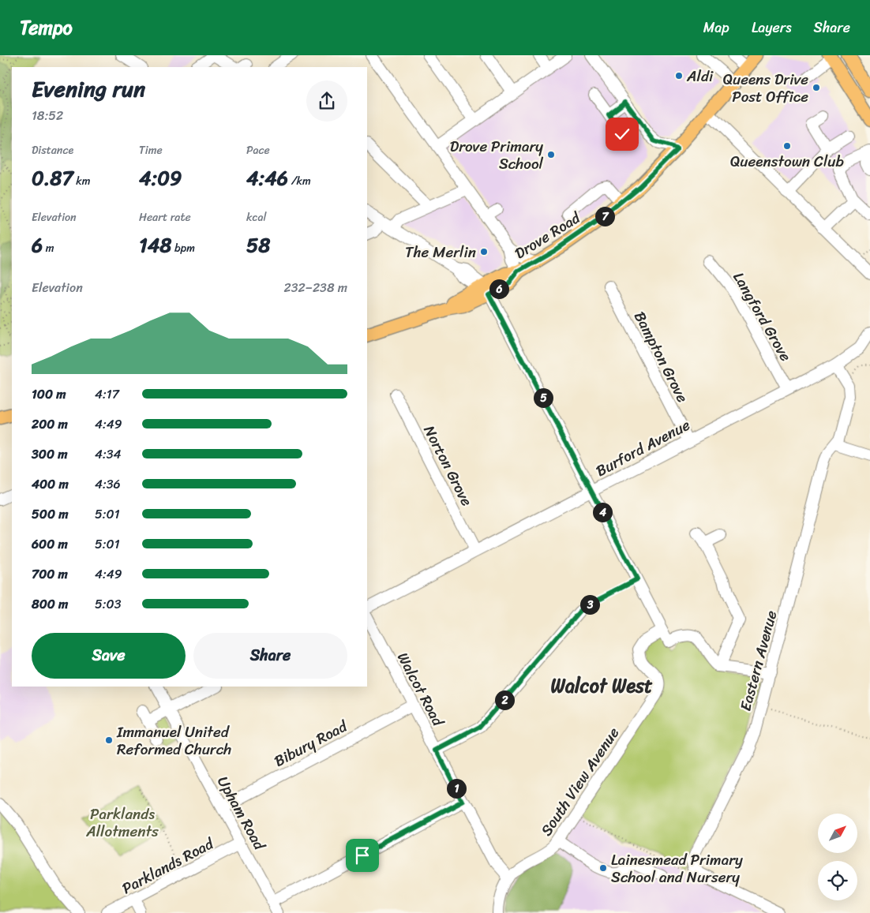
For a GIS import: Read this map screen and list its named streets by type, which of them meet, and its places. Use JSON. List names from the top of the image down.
{
  "streets": {
    "main road": ["Drove Road"],
    "street": [
      "Langford Grove",
      "Bampton Grove",
      "Burford Avenue",
      "Norton Grove",
      "Eastern Avenue",
      "Walcot Road",
      "Bibury Road",
      "South View Avenue",
      "Upham Road",
      "Parklands Road"
    ]
  },
  "crossings": [
    ["Langford Grove", "Burford Avenue"],
    ["Bampton Grove", "Burford Avenue"],
    ["Burford Avenue", "Norton Grove"],
    ["Burford Avenue", "Eastern Avenue"],
    ["Walcot Road", "Bibury Road"],
    ["Walcot Road", "South View Avenue"],
    ["Bibury Road", "Upham Road"],
    ["Upham Road", "Parklands Road"]
  ],
  "districts": ["Walcot West"],
  "parks": ["Parklands Allotments"],
  "places": [
    "Aldi",
    "Queens Drive Post Office",
    "Queenstown Club",
    "Drove Primary School",
    "The Merlin",
    "Immanuel United Reformed Church",
    "Lainesmead Primary School and Nursery"
  ],
  "north": "top right",
  "page": {
    "header": "Tempo",
    "nav": ["Map", "Layers", "Share"],
    "heading": ["Evening run", "18:52"],
    "stats": [
      ["Distance", "0.87 km"],
      ["Time", "4:09"],
      ["Pace", "4:46 /km"],
      ["Elevation", "6 m"],
      ["Heart rate", "148 bpm"],
      ["kcal", "58"]
    ],
    "pins": [
      "7",
      "6",
      "5",
      "4",
      "3",
      "2",
      "1"
    ],
    "chart": ["Elevation", "232–238 m"],
    "list": [
      {
        "name": "100 m",
        "note": "4:17"
      },
      {
        "name": "200 m",
        "note": "4:49"
      },
      {
        "name": "300 m",
        "note": "4:34"
      },
      {
        "name": "400 m",
        "note": "4:36"
      },
      {
        "name": "500 m",
        "note": "5:01"
      },
      {
        "name": "600 m",
        "note": "5:01"
      },
      {
        "name": "700 m",
        "note": "4:49"
      },
      {
        "name": "800 m",
        "note": "5:03"
      }
    ],
    "buttons": ["Save", "Share"]
  }
}
